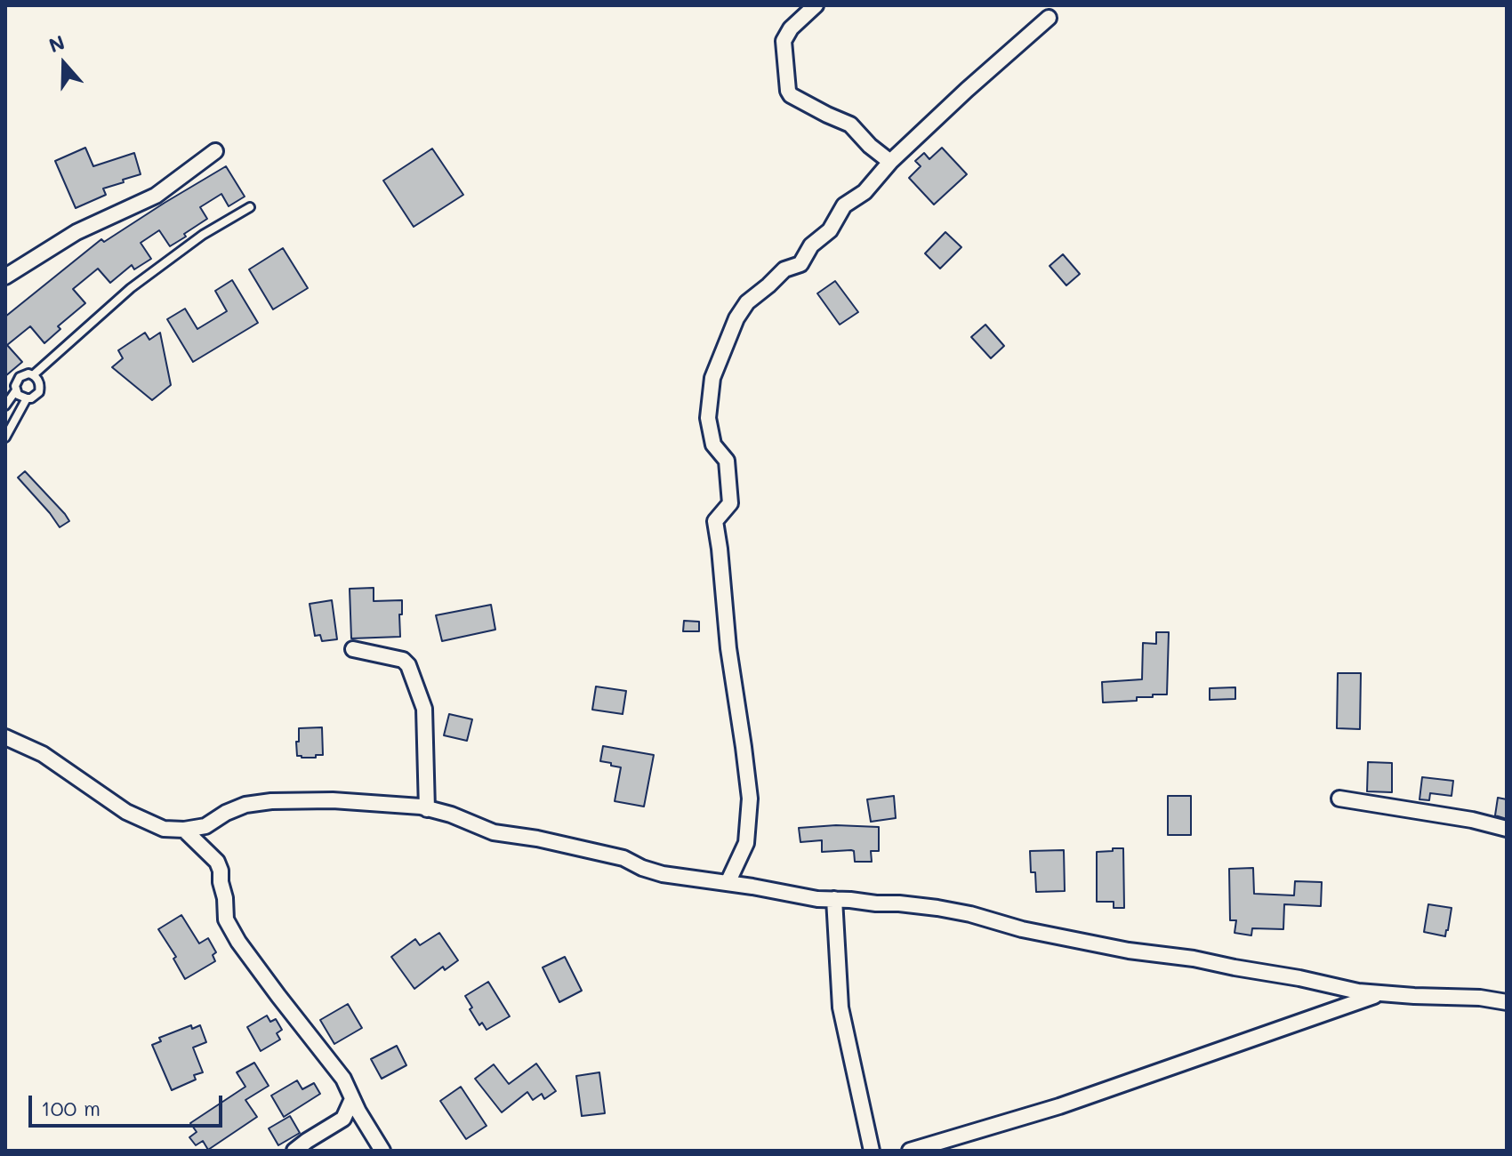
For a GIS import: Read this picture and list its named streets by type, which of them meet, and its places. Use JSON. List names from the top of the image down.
{
  "scale_bar": "100 m",
  "north": "top"
}
